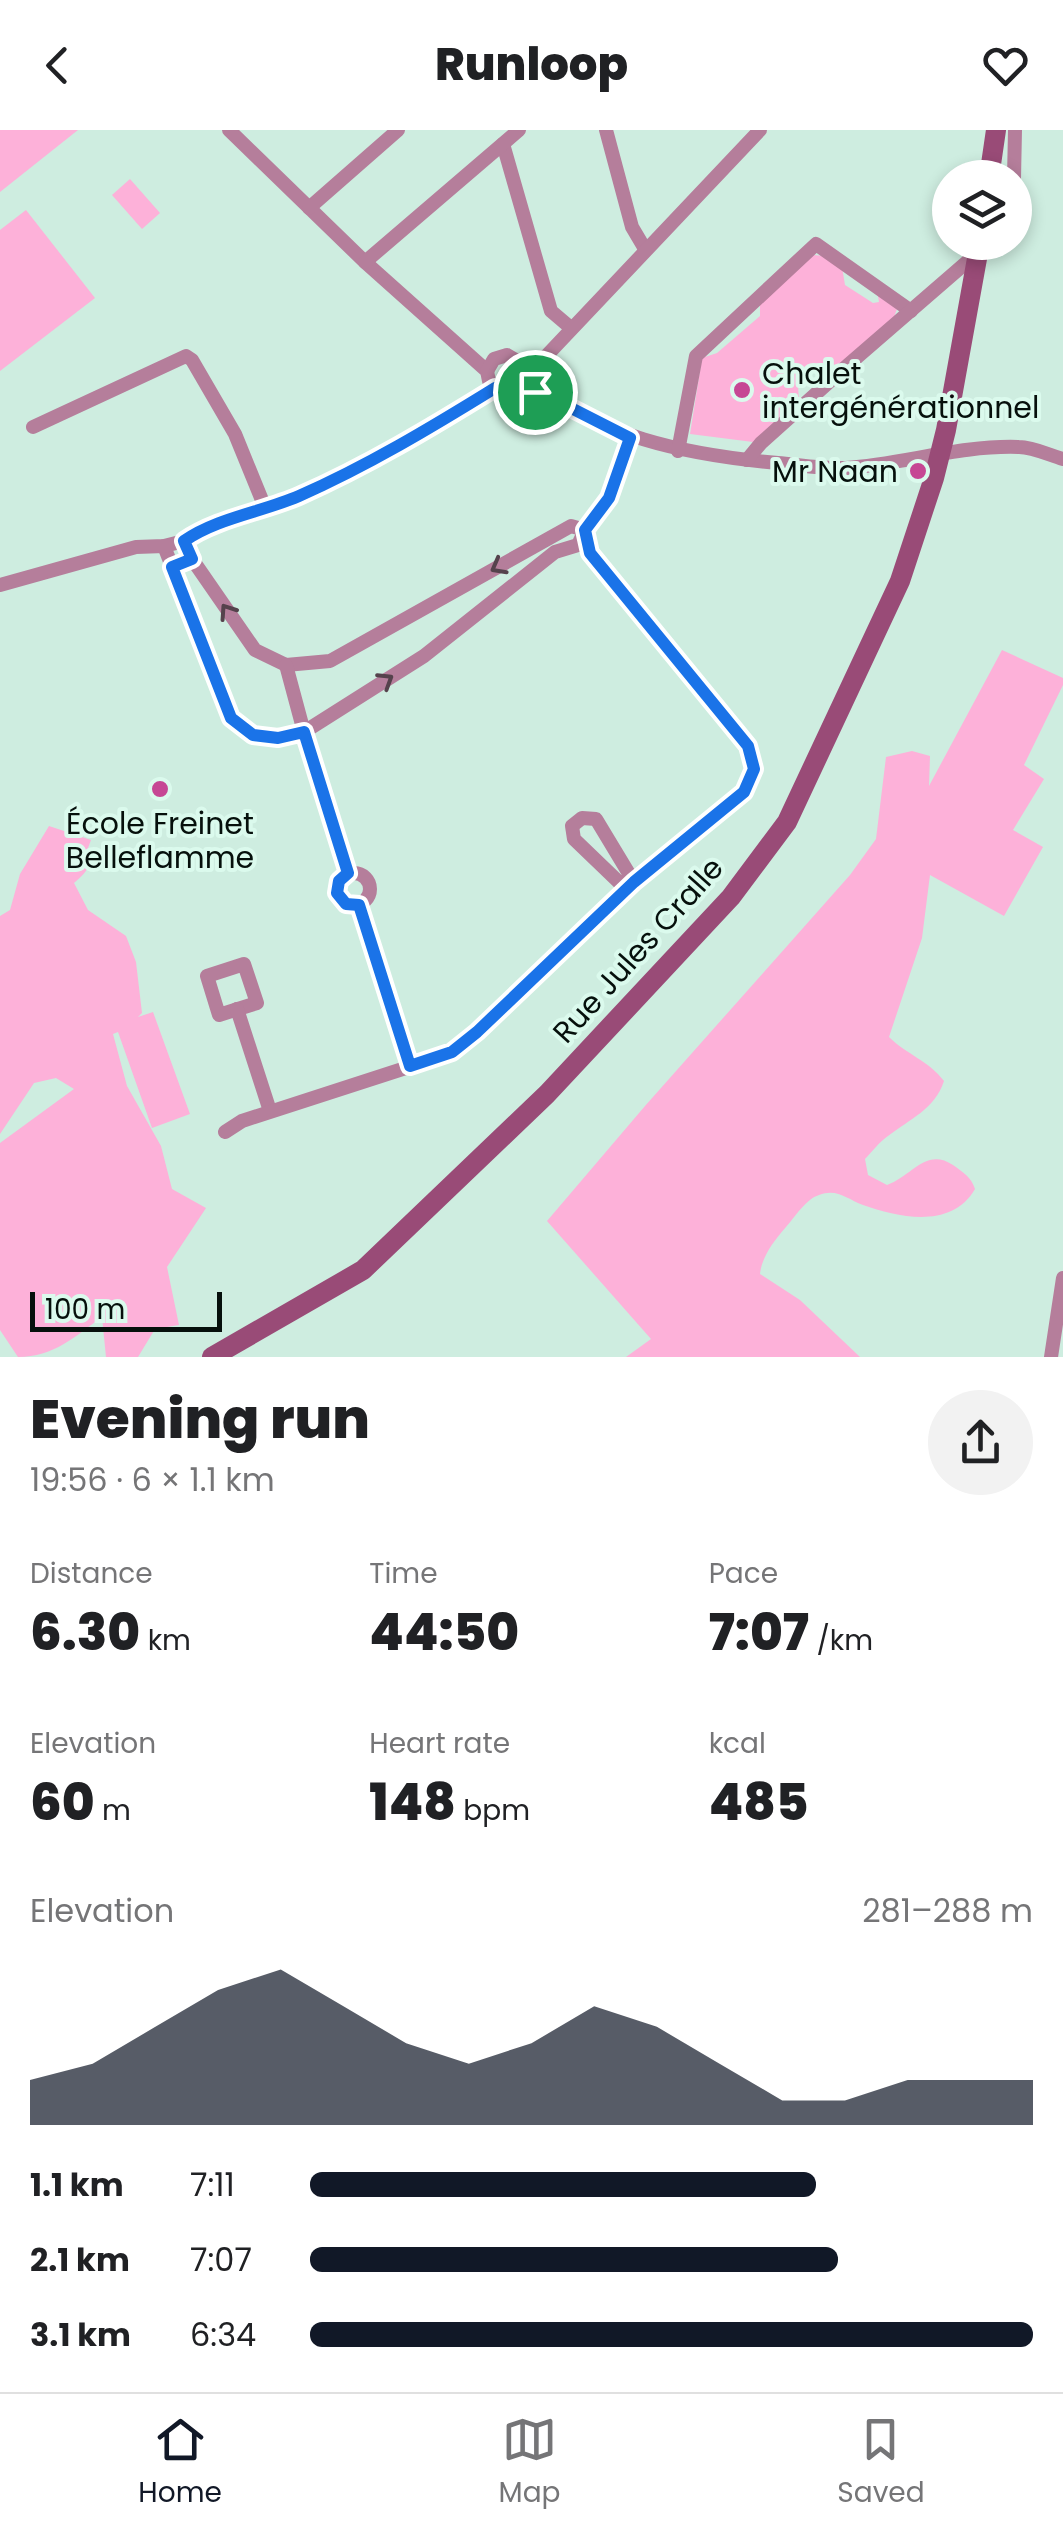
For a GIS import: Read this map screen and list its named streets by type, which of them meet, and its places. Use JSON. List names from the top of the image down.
{
  "streets": {
    "street": ["Rue Jules Cralle"]
  },
  "places": ["Chalet intergénérationnel", "Mr Naan", "École Freinet Belleflamme"],
  "scale_bar": "100 m",
  "page": {
    "header": "Runloop",
    "scale": "100 m",
    "heading": ["Evening run", "19:56 · 6 × 1.1 km"],
    "stats": [
      ["Distance", "6.30 km"],
      ["Time", "44:50"],
      ["Pace", "7:07 /km"],
      ["Elevation", "60 m"],
      ["Heart rate", "148 bpm"],
      ["kcal", "485"]
    ],
    "chart": ["Elevation", "281–288 m"],
    "list": [
      {
        "name": "1.1 km",
        "note": "7:11"
      },
      {
        "name": "2.1 km",
        "note": "7:07"
      },
      {
        "name": "3.1 km",
        "note": "6:34"
      }
    ],
    "tabs": ["Home", "Map", "Saved"]
  }
}
